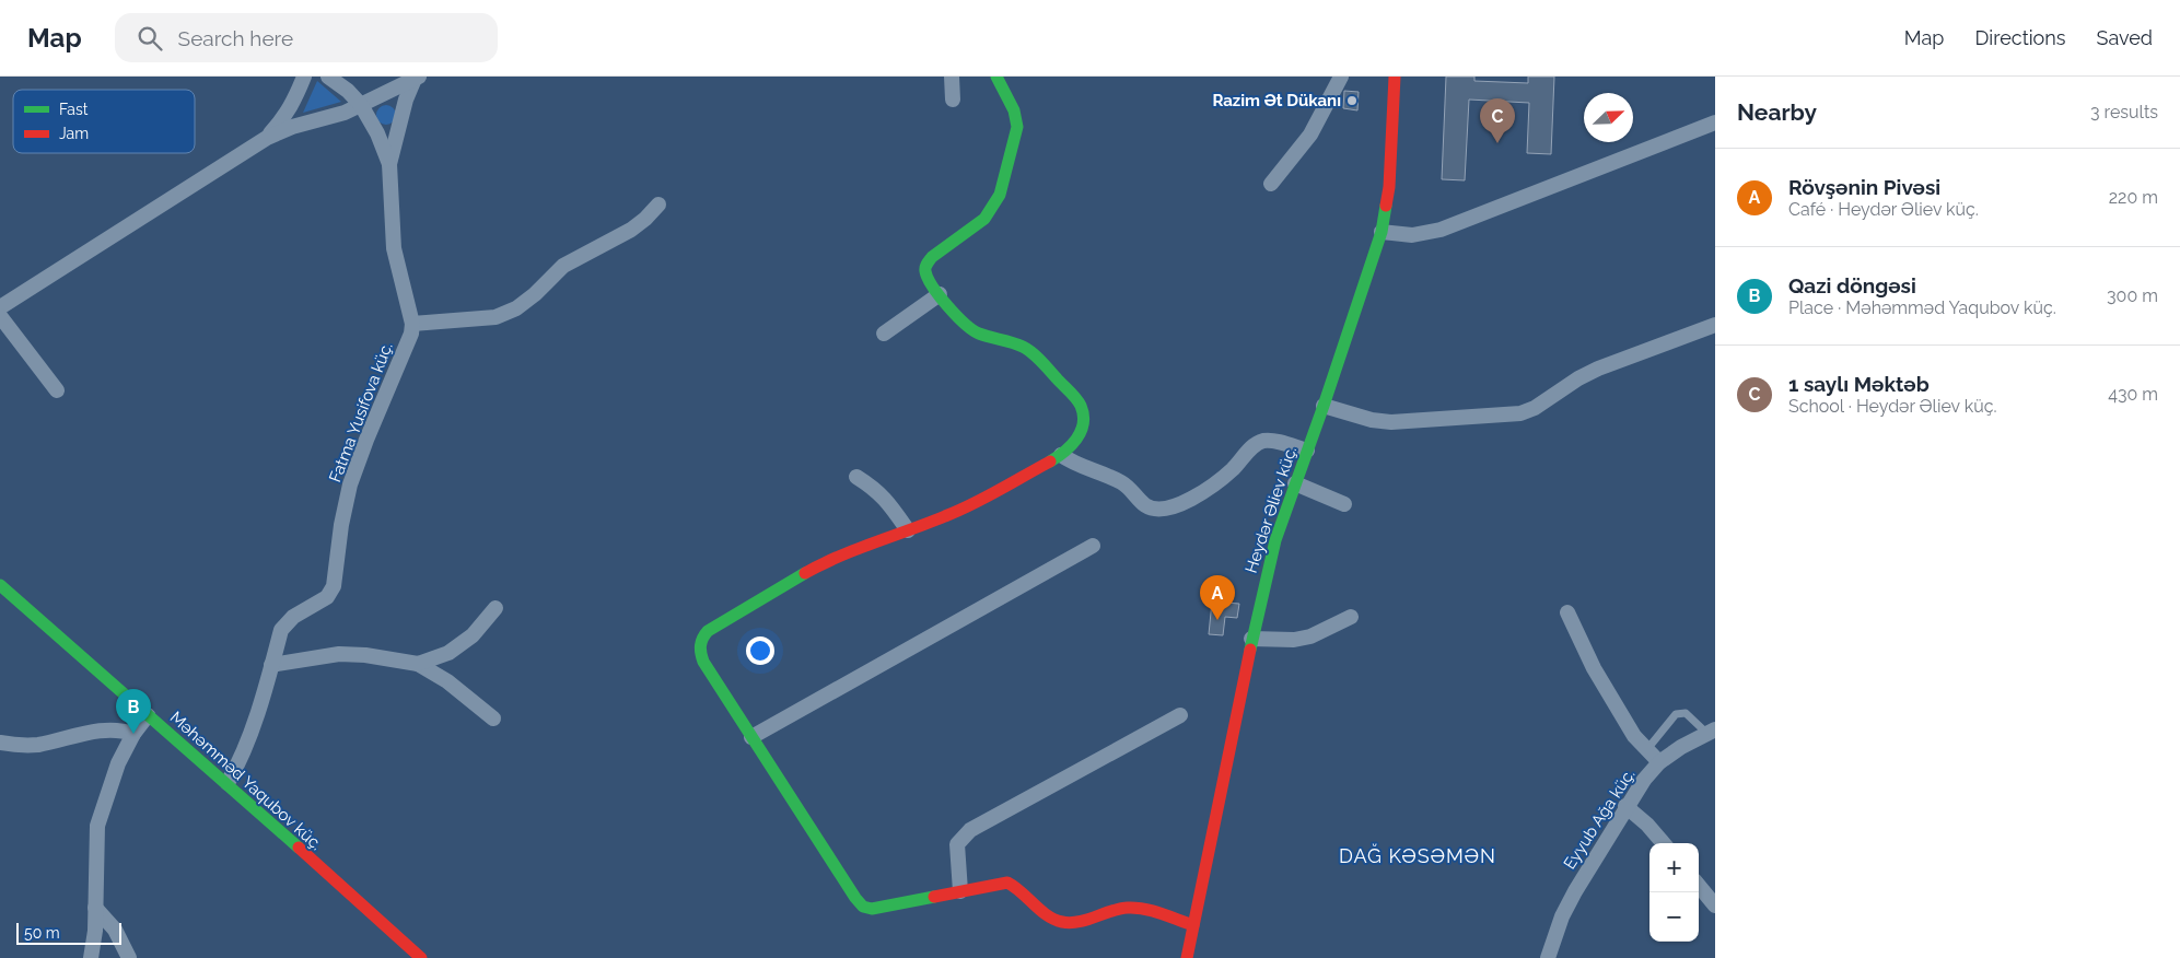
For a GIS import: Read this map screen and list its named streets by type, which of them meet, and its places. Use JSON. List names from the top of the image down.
{
  "streets": {
    "street": [
      "Fatma Yusifova küç.",
      "Heydər Əliev küç.",
      "Məhəmməd Yaqubov küç.",
      "Eyyub Ağa küç."
    ]
  },
  "crossings": [
    ["Fatma Yusifova küç.", "Məhəmməd Yaqubov küç."]
  ],
  "districts": ["DAĞ KƏSƏMƏN"],
  "places": ["Razim Ət Dükanı"],
  "legend": ["Fast", "Jam"],
  "scale_bar": "50 m",
  "north": "top right",
  "page": {
    "header": "Map",
    "search": "Search here",
    "nav": ["Map", "Directions", "Saved"],
    "heading": ["Nearby", "3 results"],
    "pins": ["C", "A", "B"],
    "list": [
      {
        "mark": "A",
        "name": "Rövşənin Pivəsi",
        "note": "Café · Heydər Əliev küç.",
        "value": "220 m"
      },
      {
        "mark": "B",
        "name": "Qazi döngəsi",
        "note": "Place · Məhəmməd Yaqubov küç.",
        "value": "300 m"
      },
      {
        "mark": "C",
        "name": "1 saylı Məktəb",
        "note": "School · Heydər Əliev küç.",
        "value": "430 m"
      }
    ],
    "map_buttons": ["+", "−"],
    "scale": "50 m"
  }
}
